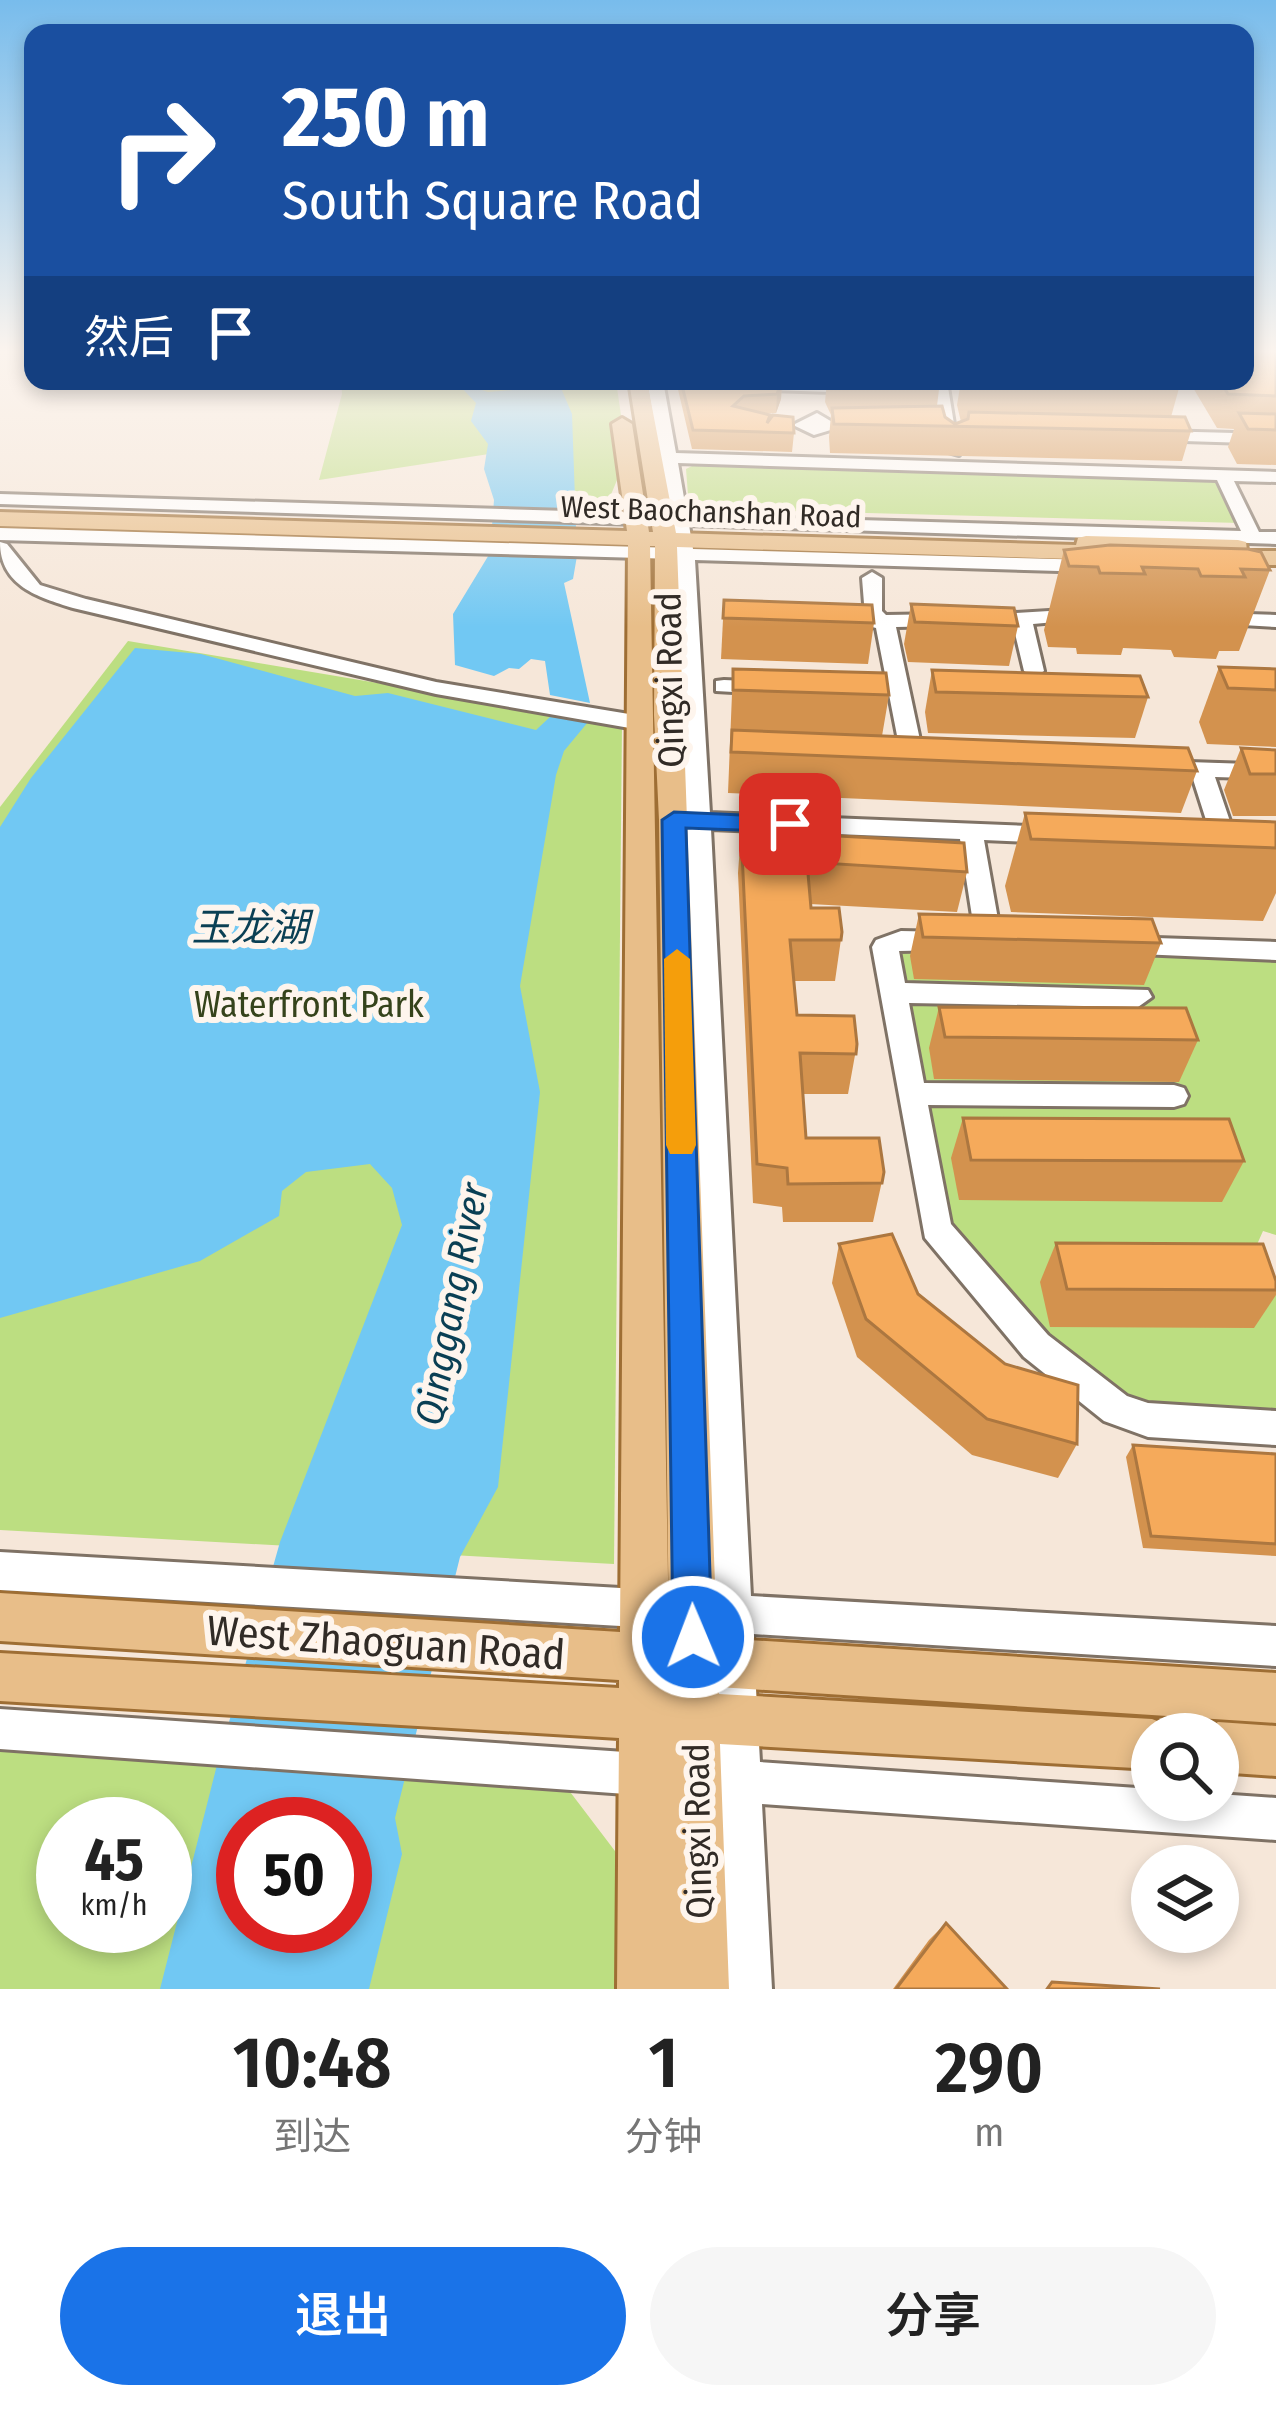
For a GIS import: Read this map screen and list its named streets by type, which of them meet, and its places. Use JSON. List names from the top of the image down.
{
  "streets": {
    "main road": ["West Baochanshan Road", "Qingxi Road", "West Zhaoguan Road"]
  },
  "crossings": [
    ["West Baochanshan Road", "Qingxi Road"],
    ["Qingxi Road", "West Zhaoguan Road"]
  ],
  "water": ["玉龙湖", "Qinggang River"],
  "parks": ["Waterfront Park"],
  "page": {
    "turn": ["250 m", "South Square Road"],
    "then": "然后",
    "speed": "45 km/h",
    "limit": "50",
    "eta": [
      "10:48",
      "到达",
      "1",
      "分钟",
      "290",
      "m"
    ],
    "buttons": ["退出", "分享"]
  }
}
